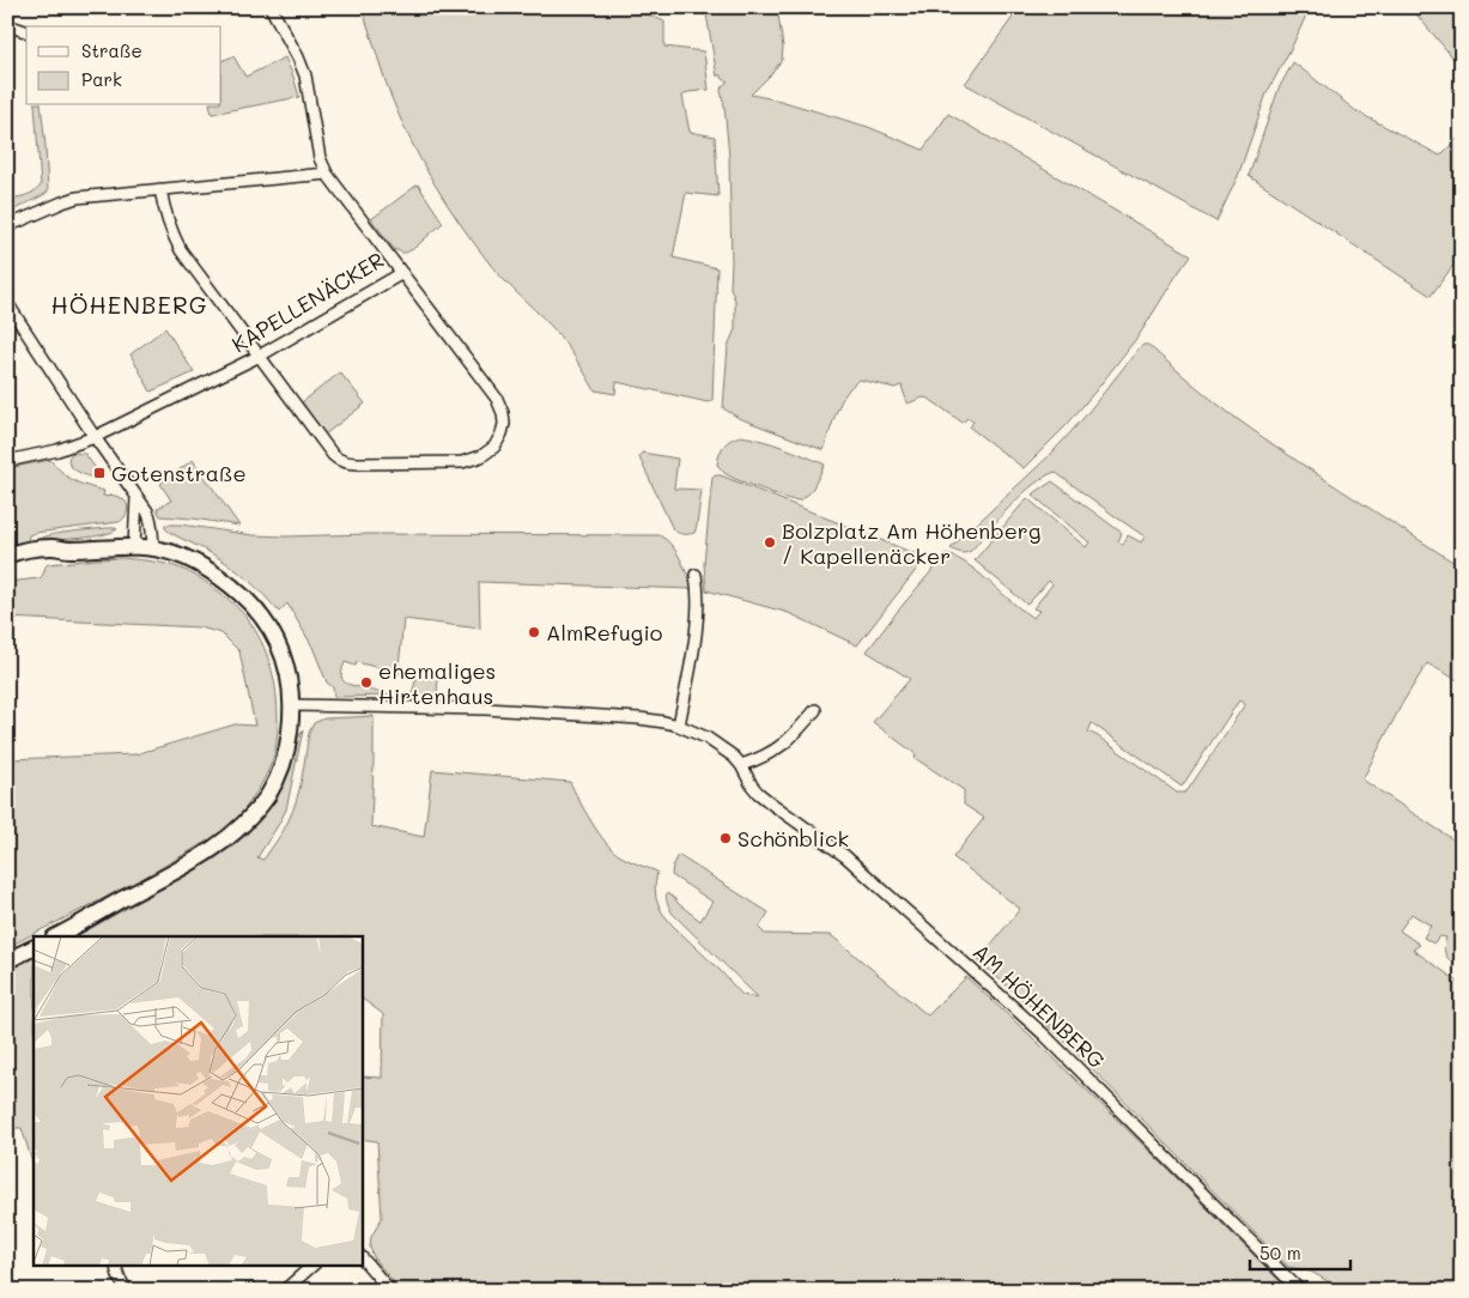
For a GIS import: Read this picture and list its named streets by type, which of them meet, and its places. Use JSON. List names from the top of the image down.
{
  "streets": {
    "street": ["KAPELLENÄCKER", "AM HÖHENBERG"]
  },
  "districts": ["HÖHENBERG"],
  "places": {
    "transit": ["Gotenstraße"],
    "other": [
      "Bolzplatz Am Höhenberg / Kapellenäcker",
      "AlmRefugio",
      "ehemaliges Hirtenhaus",
      "Schönblick"
    ]
  },
  "legend": ["Straße", "Park"],
  "scale_bar": "50 m"
}
